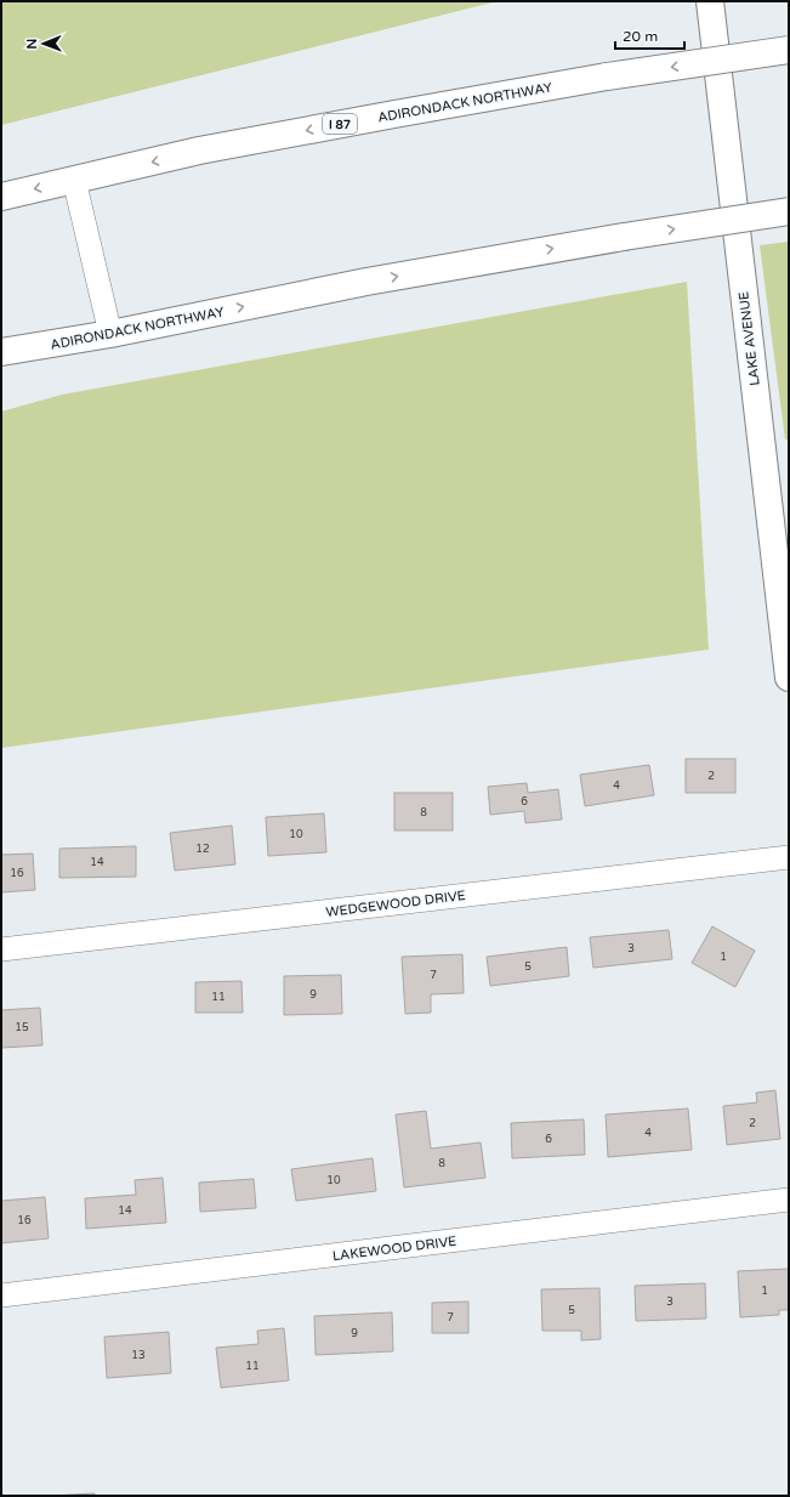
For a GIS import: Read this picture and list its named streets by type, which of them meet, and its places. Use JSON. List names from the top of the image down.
{
  "streets": {
    "main road": ["ADIRONDACK NORTHWAY", "I 87", "LAKE AVENUE"],
    "street": ["WEDGEWOOD DRIVE", "LAKEWOOD DRIVE"]
  },
  "house_numbers": [
    "2",
    "4",
    "6",
    "8",
    "10",
    "12",
    "14",
    "16",
    "3",
    "1",
    "5",
    "7",
    "9",
    "11",
    "15",
    "2",
    "4",
    "6",
    "8",
    "10",
    "14",
    "16",
    "1",
    "3",
    "5",
    "7",
    "9",
    "13",
    "11"
  ],
  "scale_bar": "20 m",
  "north": "left"
}
